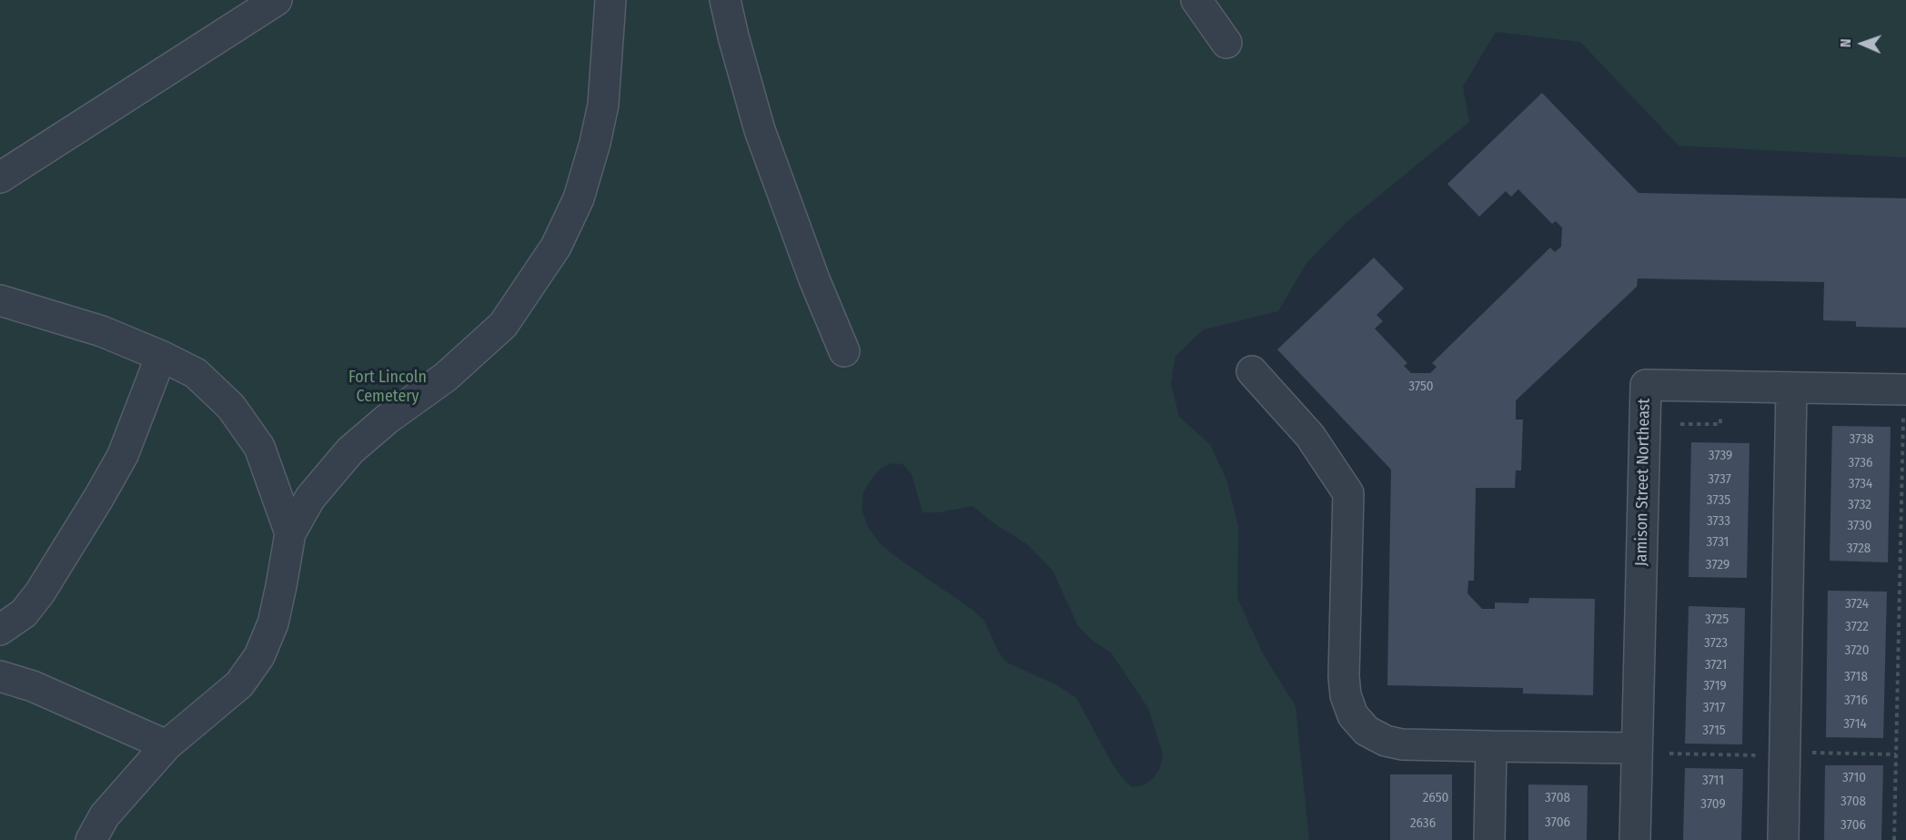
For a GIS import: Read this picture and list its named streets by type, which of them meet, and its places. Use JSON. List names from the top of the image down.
{
  "streets": {
    "street": ["Jamison Street Northeast"]
  },
  "parks": ["Fort Lincoln Cemetery"],
  "house_numbers": [
    "3750",
    "3738",
    "3739",
    "3736",
    "3737",
    "3734",
    "3735",
    "3732",
    "3733",
    "3730",
    "3731",
    "3728",
    "3729",
    "3724",
    "3725",
    "3722",
    "3723",
    "3720",
    "3721",
    "3718",
    "3719",
    "3716",
    "3717",
    "3714",
    "3715",
    "3710",
    "3711",
    "2650",
    "3708",
    "3708",
    "3709",
    "3706",
    "2636",
    "3706"
  ],
  "north": "left"
}
